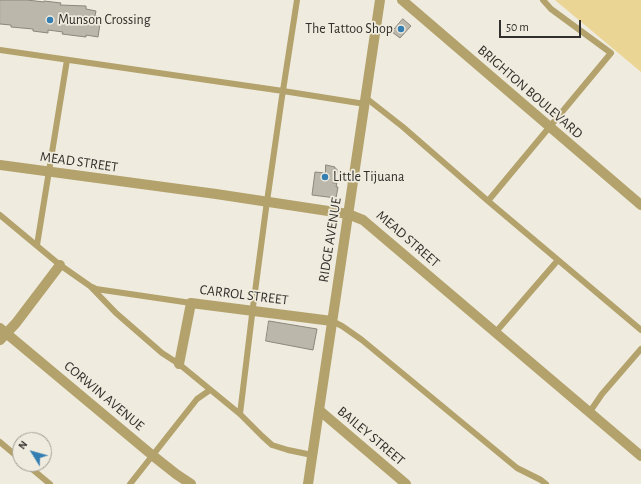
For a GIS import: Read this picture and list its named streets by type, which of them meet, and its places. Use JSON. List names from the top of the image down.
{
  "streets": {
    "street": [
      "BRIGHTON BOULEVARD",
      "MEAD STREET",
      "RIDGE AVENUE",
      "CARROL STREET",
      "CORWIN AVENUE",
      "BAILEY STREET"
    ]
  },
  "crossings": [
    ["MEAD STREET", "RIDGE AVENUE"],
    ["RIDGE AVENUE", "CARROL STREET"],
    ["RIDGE AVENUE", "BAILEY STREET"]
  ],
  "places": ["Munson Crossing", "The Tattoo Shop", "Little Tijuana"],
  "scale_bar": "50 m",
  "north": "top left"
}
